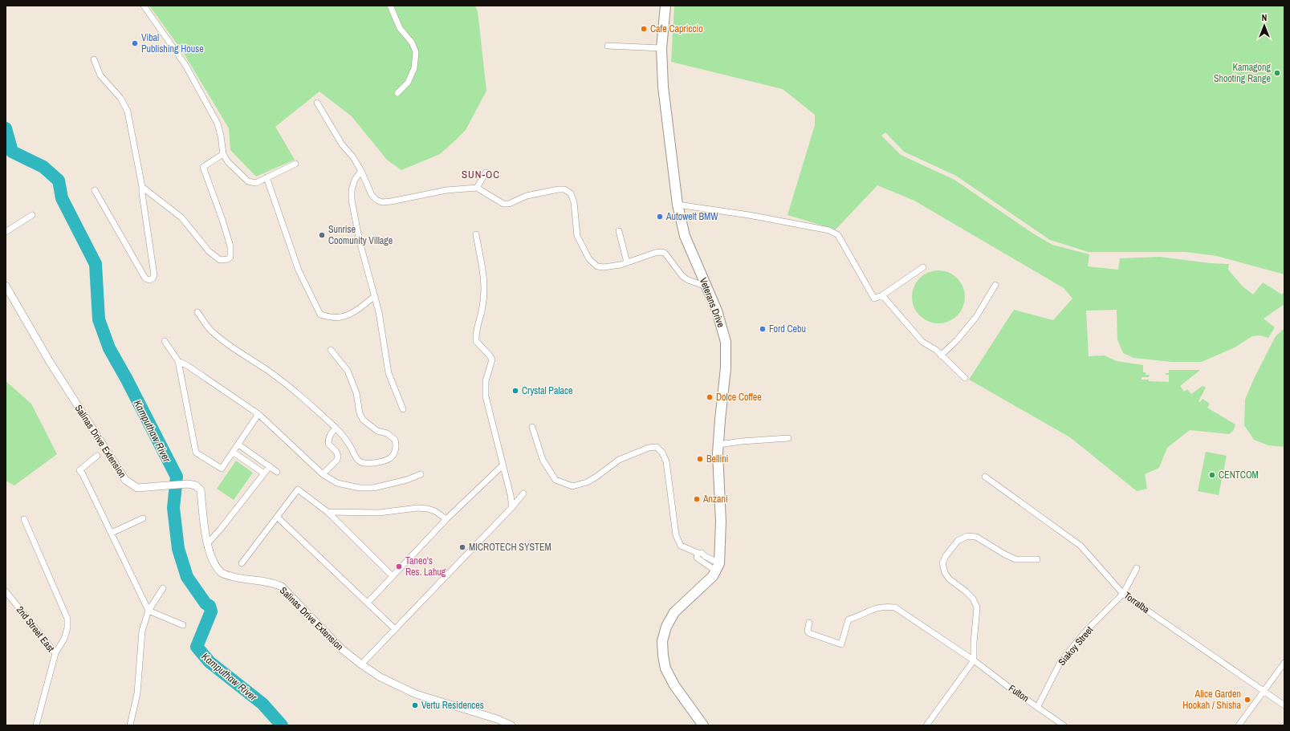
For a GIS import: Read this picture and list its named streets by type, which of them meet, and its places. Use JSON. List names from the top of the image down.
{
  "streets": {
    "main road": ["Veterans Drive"],
    "street": [
      "Salinas Drive Extension",
      "Torralba",
      "2nd Street East",
      "Siakoy Street",
      "Fulton"
    ]
  },
  "crossings": [
    ["Torralba", "Siakoy Street"],
    ["Siakoy Street", "Fulton"]
  ],
  "districts": ["SUN-OC"],
  "water": ["Kamputhaw River"],
  "places": [
    "Cafe Capriccio",
    "Vibal Publishing House",
    "Kamagong Shooting Range",
    "Autowelt BMW",
    "Sunrise Coomunity Village",
    "Ford Cebu",
    "Crystal Palace",
    "Dolce Coffee",
    "Bellini",
    "CENTCOM",
    "Anzani",
    "MICROTECH SYSTEM",
    "Taneo's Res. Lahug",
    "Alice Garden Hookah / Shisha",
    "Vertu Residences"
  ],
  "north": "top"
}
